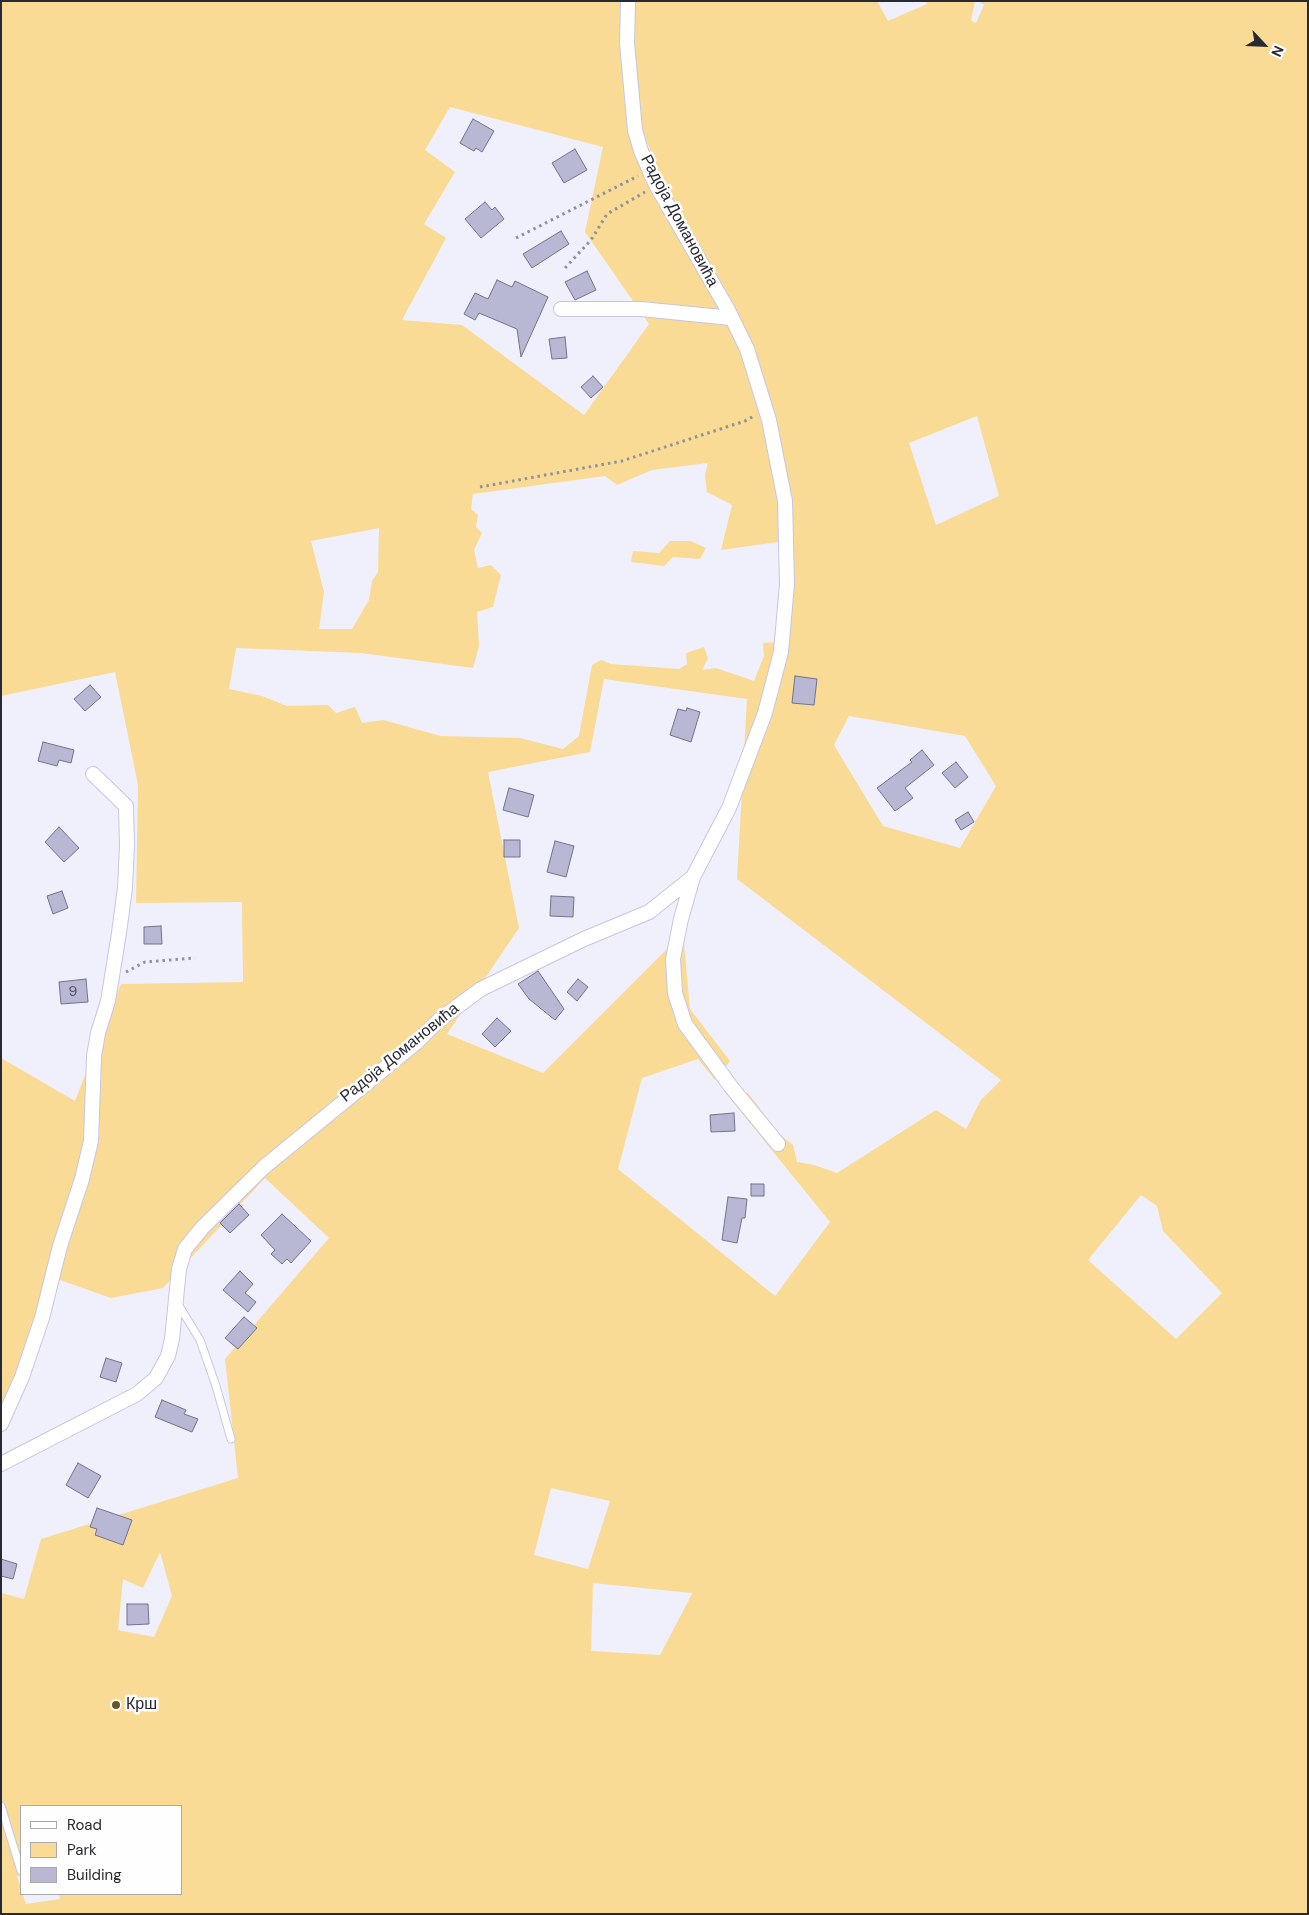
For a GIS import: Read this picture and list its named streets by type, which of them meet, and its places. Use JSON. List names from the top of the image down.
{
  "streets": {
    "street": ["Радоја Домановића"]
  },
  "places": ["Крш"],
  "house_numbers": ["9"],
  "legend": ["Road", "Park", "Building"],
  "north": "bottom right"
}
